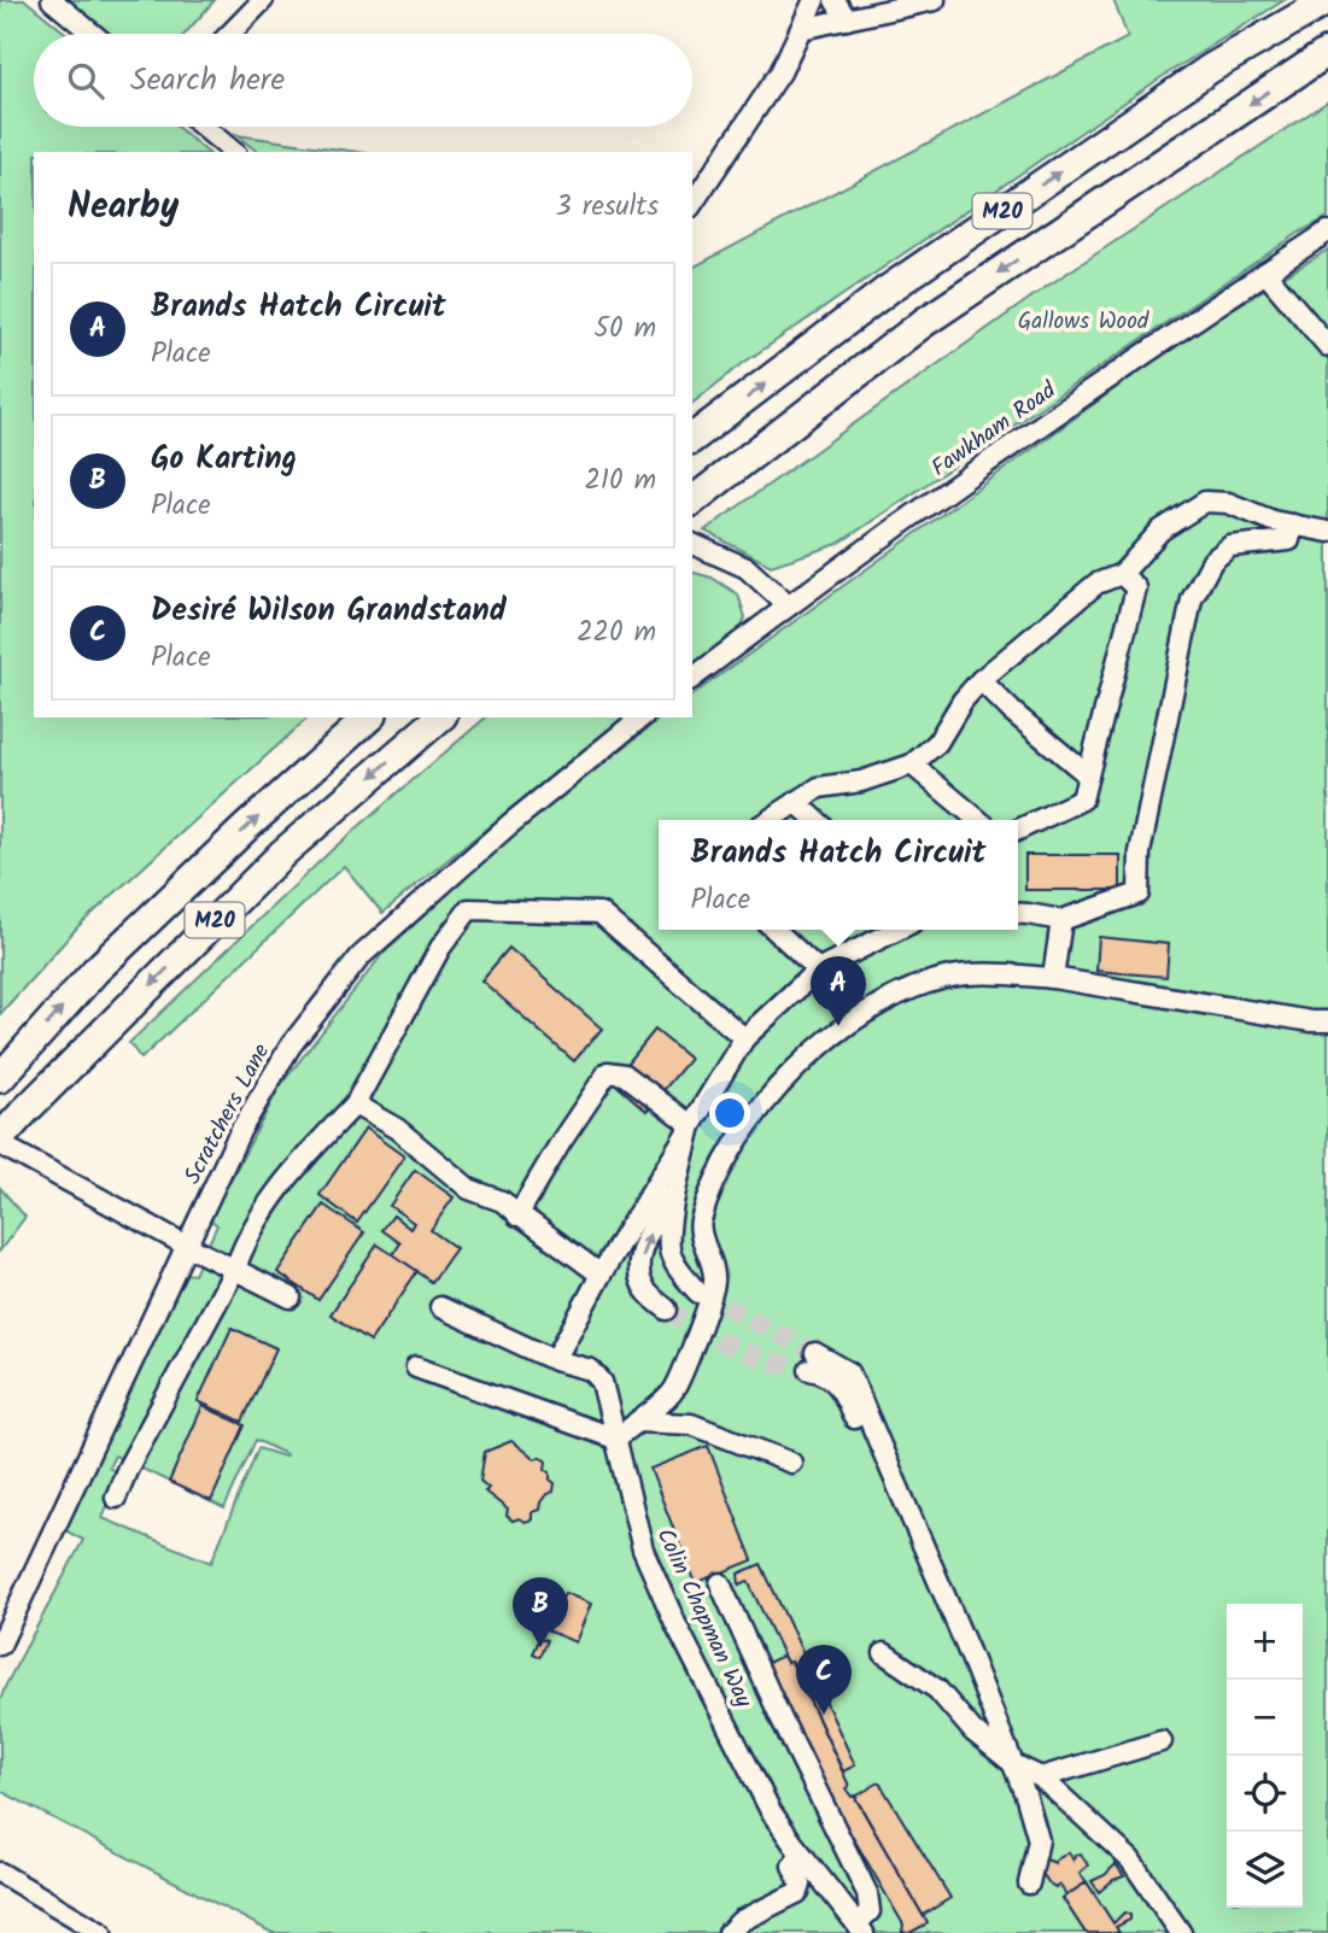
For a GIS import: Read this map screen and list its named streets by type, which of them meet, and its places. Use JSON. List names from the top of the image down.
{
  "streets": {
    "highway": ["M20"],
    "street": ["Fawkham Road", "Scratchers Lane", "Colin Chapman Way"]
  },
  "parks": ["Gallows Wood"],
  "page": {
    "search": "Search here",
    "heading": ["Nearby", "3 results"],
    "list": [
      {
        "mark": "A",
        "name": "Brands Hatch Circuit",
        "note": "Place",
        "value": "50 m"
      },
      {
        "mark": "B",
        "name": "Go Karting",
        "note": "Place",
        "value": "210 m"
      },
      {
        "mark": "C",
        "name": "Desiré Wilson Grandstand",
        "note": "Place",
        "value": "220 m"
      }
    ],
    "popup": ["Brands Hatch Circuit", "Place"],
    "pins": ["A", "B", "C"],
    "map_buttons": ["+", "−"]
  }
}
